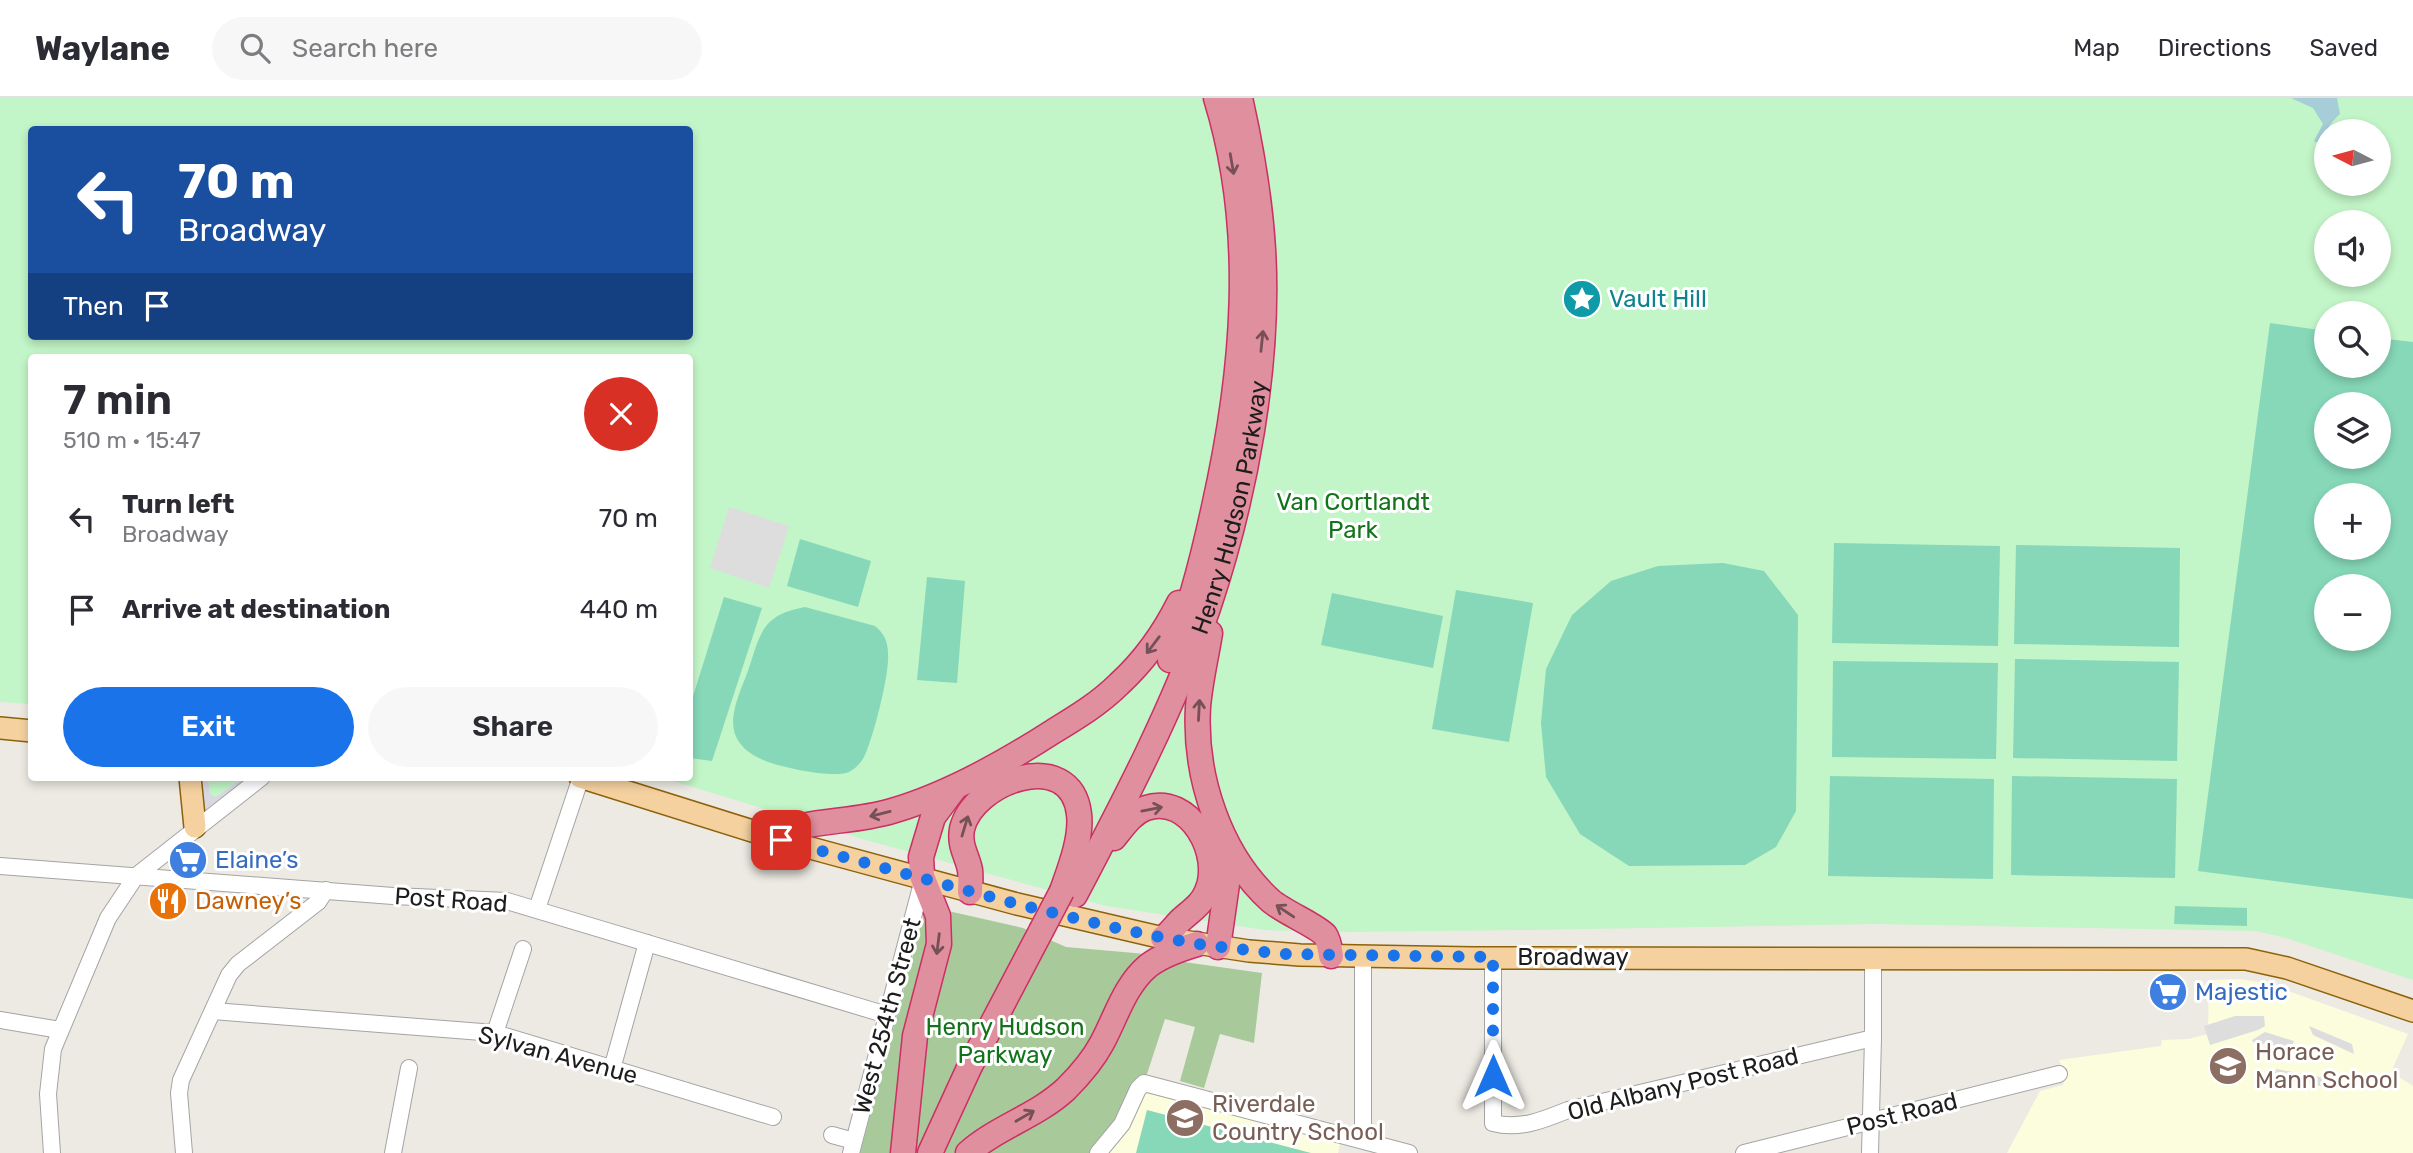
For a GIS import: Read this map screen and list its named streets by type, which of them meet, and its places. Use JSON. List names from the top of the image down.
{
  "streets": {
    "highway": ["Henry Hudson Parkway"],
    "main road": ["Broadway"],
    "street": [
      "Post Road",
      "West 254th Street",
      "Sylvan Avenue",
      "Old Albany Post Road"
    ]
  },
  "crossings": [
    ["Post Road", "West 254th Street"],
    ["Broadway", "West 254th Street"],
    ["Broadway", "Old Albany Post Road"]
  ],
  "parks": ["Van Cortlandt Park", "Henry Hudson Parkway"],
  "places": {
    "place": ["Vault Hill"],
    "supermarket": ["Elaine’s", "Majestic"],
    "restaurant": ["Dawney’s"],
    "school or university": ["Horace Mann School", "Riverdale Country School"]
  },
  "north": "left",
  "page": {
    "header": "Waylane",
    "search": "Search here",
    "nav": ["Map", "Directions", "Saved"],
    "map_buttons": ["+", "−"],
    "turn": ["70 m", "Broadway"],
    "then": "Then",
    "heading": ["7 min", "510 m · 15:47"],
    "list": [
      {
        "name": "Turn left",
        "note": "Broadway",
        "value": "70 m"
      },
      {
        "name": "Arrive at destination",
        "value": "440 m"
      }
    ],
    "buttons": ["Exit", "Share"]
  }
}
